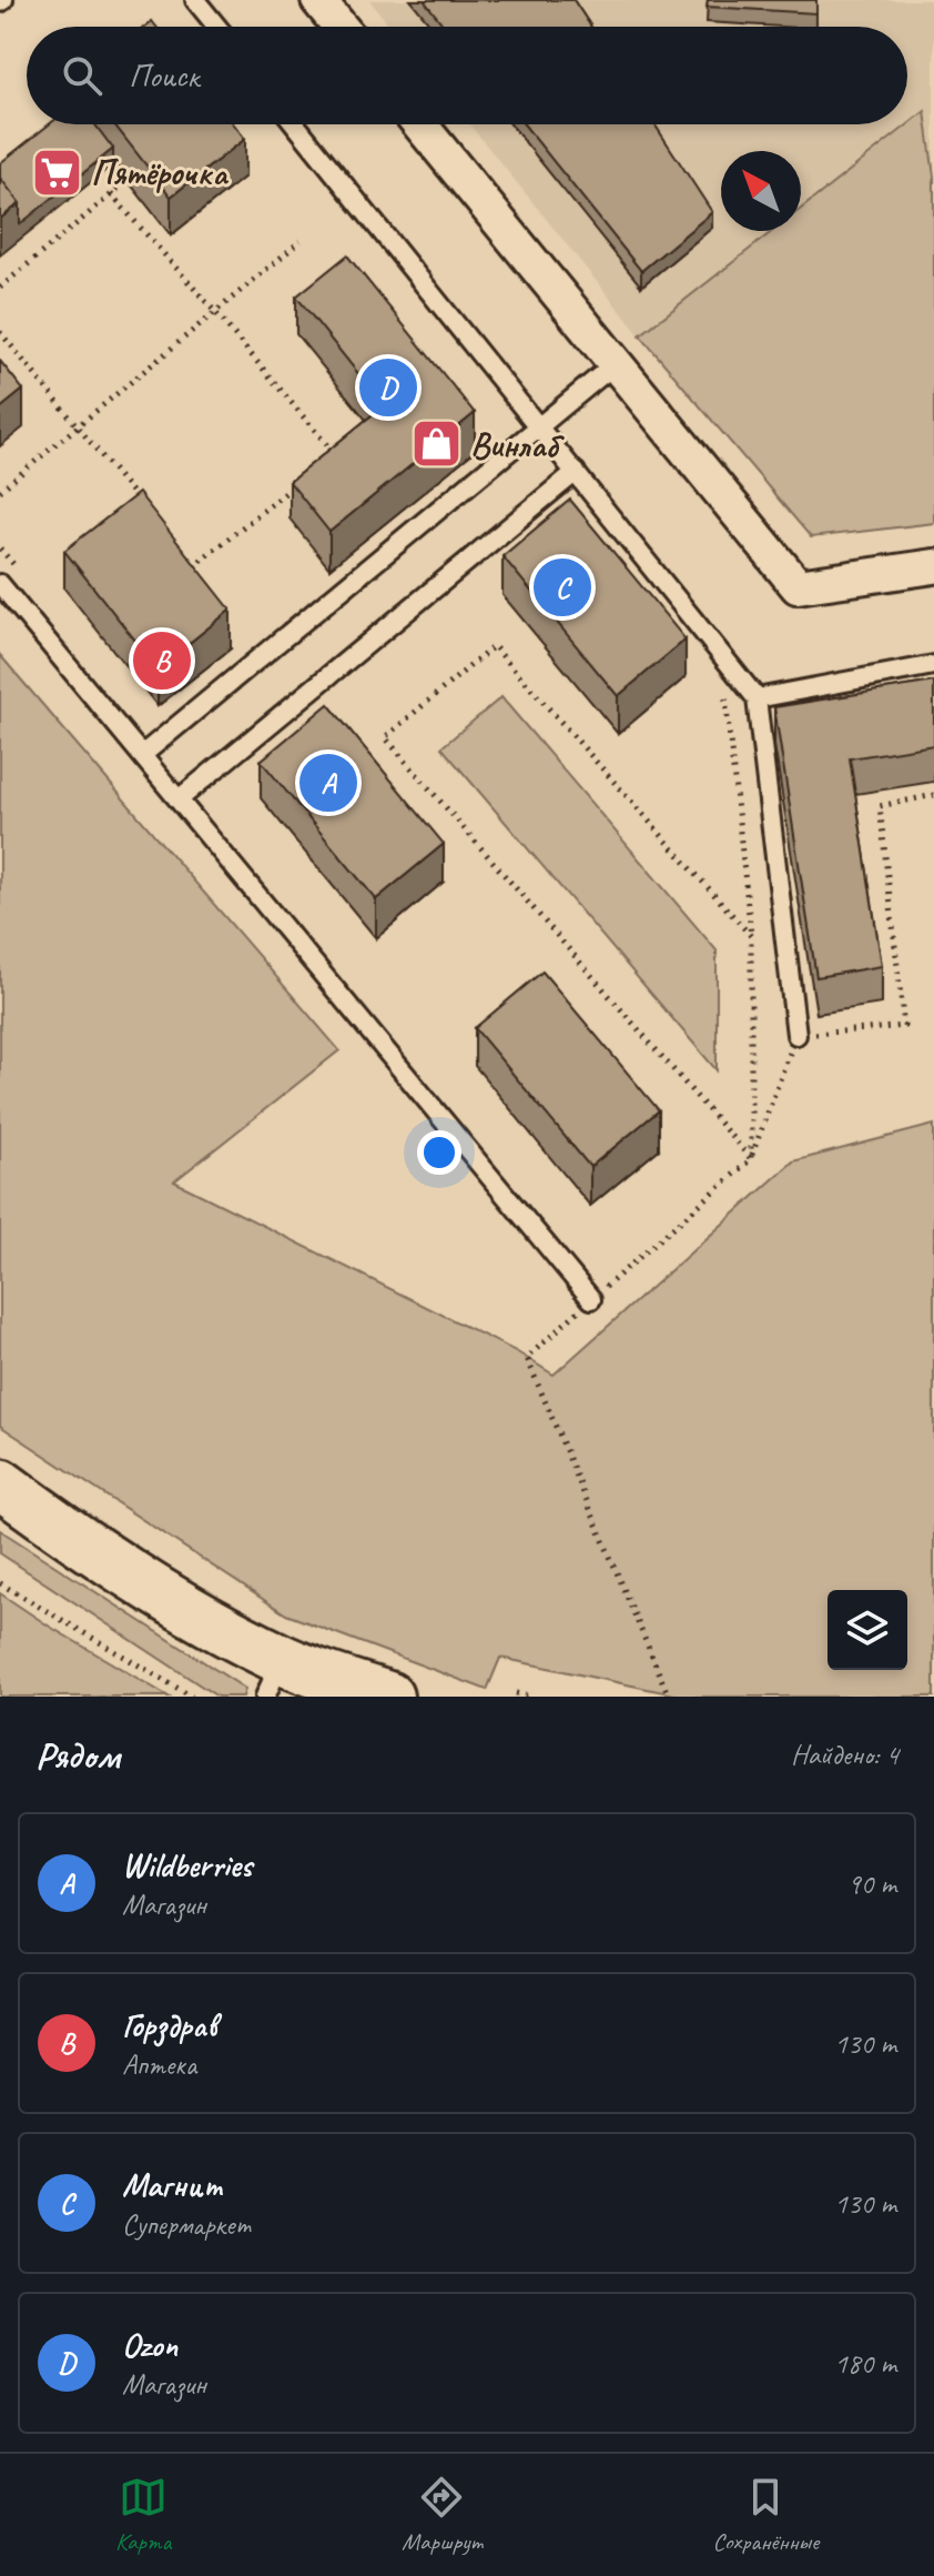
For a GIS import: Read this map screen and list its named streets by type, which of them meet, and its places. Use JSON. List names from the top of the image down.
{
  "places": {
    "supermarket": ["Пятёрочка"],
    "shop": ["Винлаб"]
  },
  "north": "top left",
  "page": {
    "search": "Поиск",
    "pins": [
      "D",
      "C",
      "B",
      "A"
    ],
    "heading": ["Рядом", "Найдено: 4"],
    "list": [
      {
        "mark": "A",
        "name": "Wildberries",
        "note": "Магазин",
        "value": "90 m"
      },
      {
        "mark": "B",
        "name": "Горздрав",
        "note": "Аптека",
        "value": "130 m"
      },
      {
        "mark": "C",
        "name": "Магнит",
        "note": "Супермаркет",
        "value": "130 m"
      },
      {
        "mark": "D",
        "name": "Ozon",
        "note": "Магазин",
        "value": "180 m"
      }
    ],
    "nav": ["Карта", "Маршрут", "Сохранённые"]
  }
}
